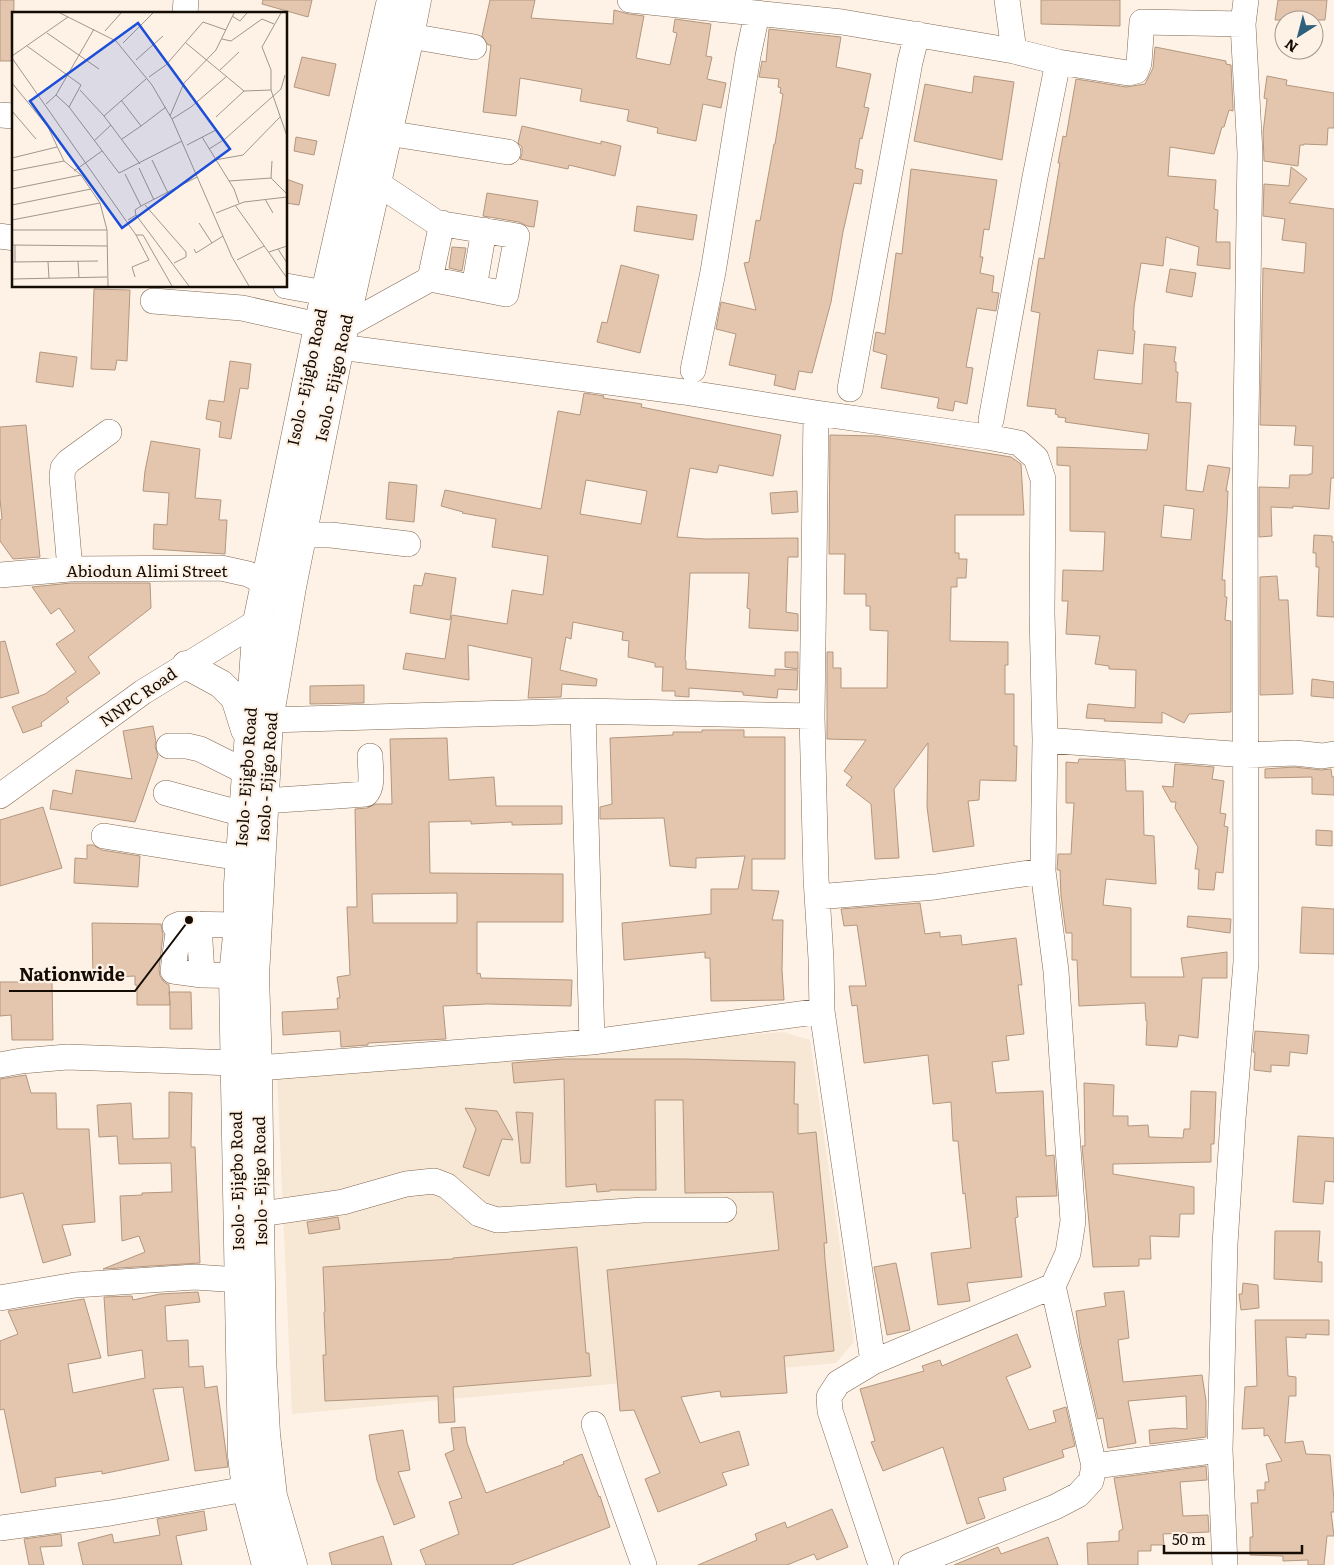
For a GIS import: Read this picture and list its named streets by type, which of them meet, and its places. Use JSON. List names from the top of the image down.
{
  "streets": {
    "main road": ["Isolo - Ejigbo Road", "Isolo - Ejigo Road"],
    "street": ["Abiodun Alimi Street", "NNPC Road"]
  },
  "crossings": [
    ["Isolo - Ejigbo Road", "Isolo - Ejigo Road"],
    ["Isolo - Ejigbo Road", "Abiodun Alimi Street"],
    ["Isolo - Ejigbo Road", "NNPC Road"],
    ["Isolo - Ejigo Road", "Abiodun Alimi Street"]
  ],
  "places": ["Nationwide"],
  "scale_bar": "50 m",
  "north": "bottom left"
}
